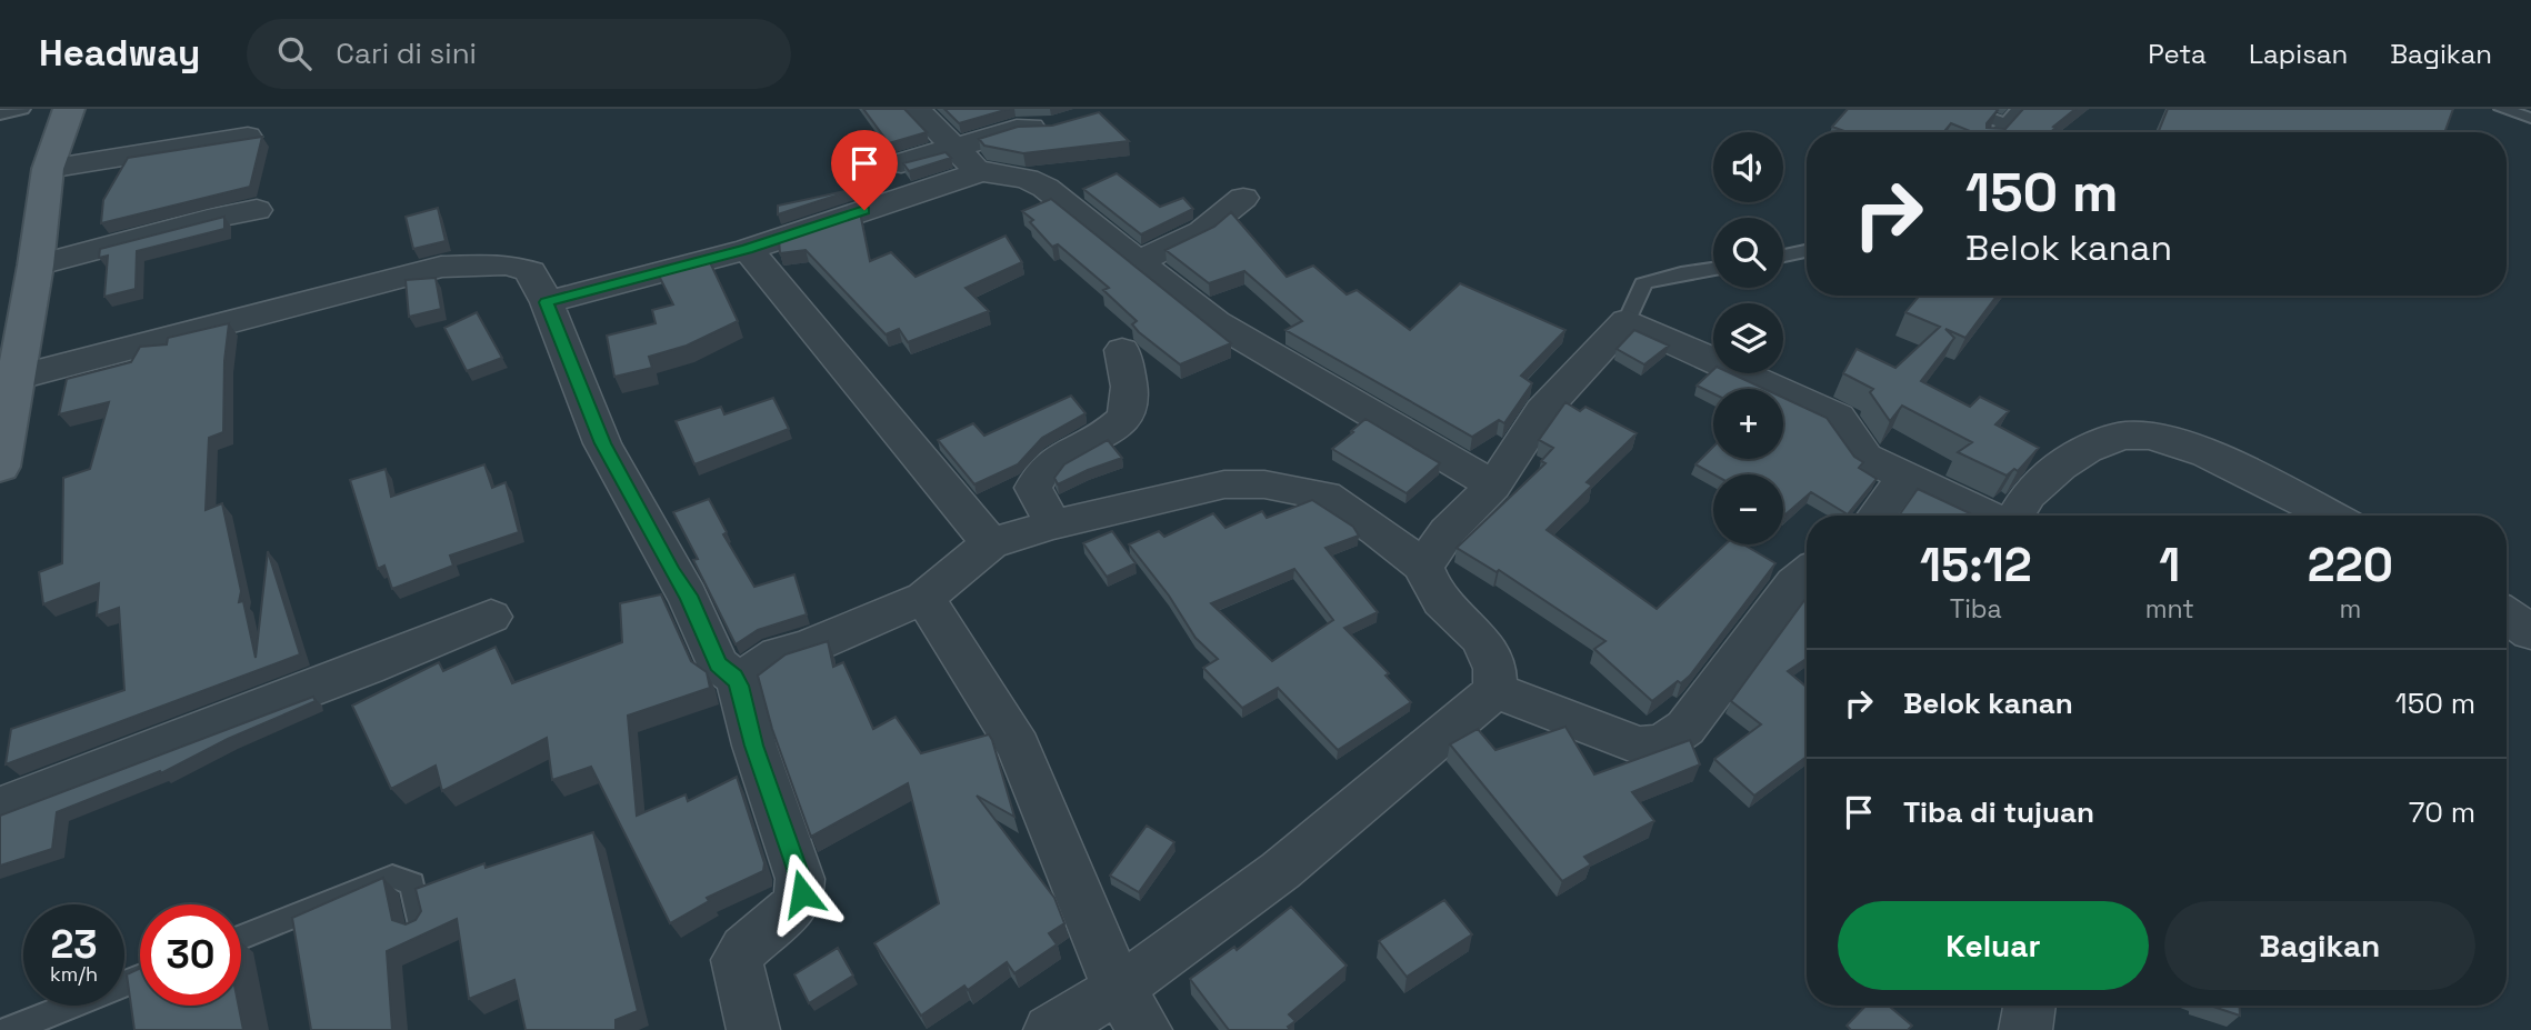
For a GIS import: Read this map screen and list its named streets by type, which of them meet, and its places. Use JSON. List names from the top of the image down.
{
  "page": {
    "header": "Headway",
    "search": "Cari di sini",
    "nav": ["Peta", "Lapisan", "Bagikan"],
    "map_buttons": ["+", "−"],
    "turn": ["150 m", "Belok kanan"],
    "eta": [
      "15:12",
      "Tiba",
      "1",
      "mnt",
      "220",
      "m"
    ],
    "list": [
      {
        "name": "Belok kanan",
        "value": "150 m"
      },
      {
        "name": "Tiba di tujuan",
        "value": "70 m"
      }
    ],
    "buttons": ["Keluar", "Bagikan"],
    "speed": "23 km/h",
    "limit": "30"
  }
}
